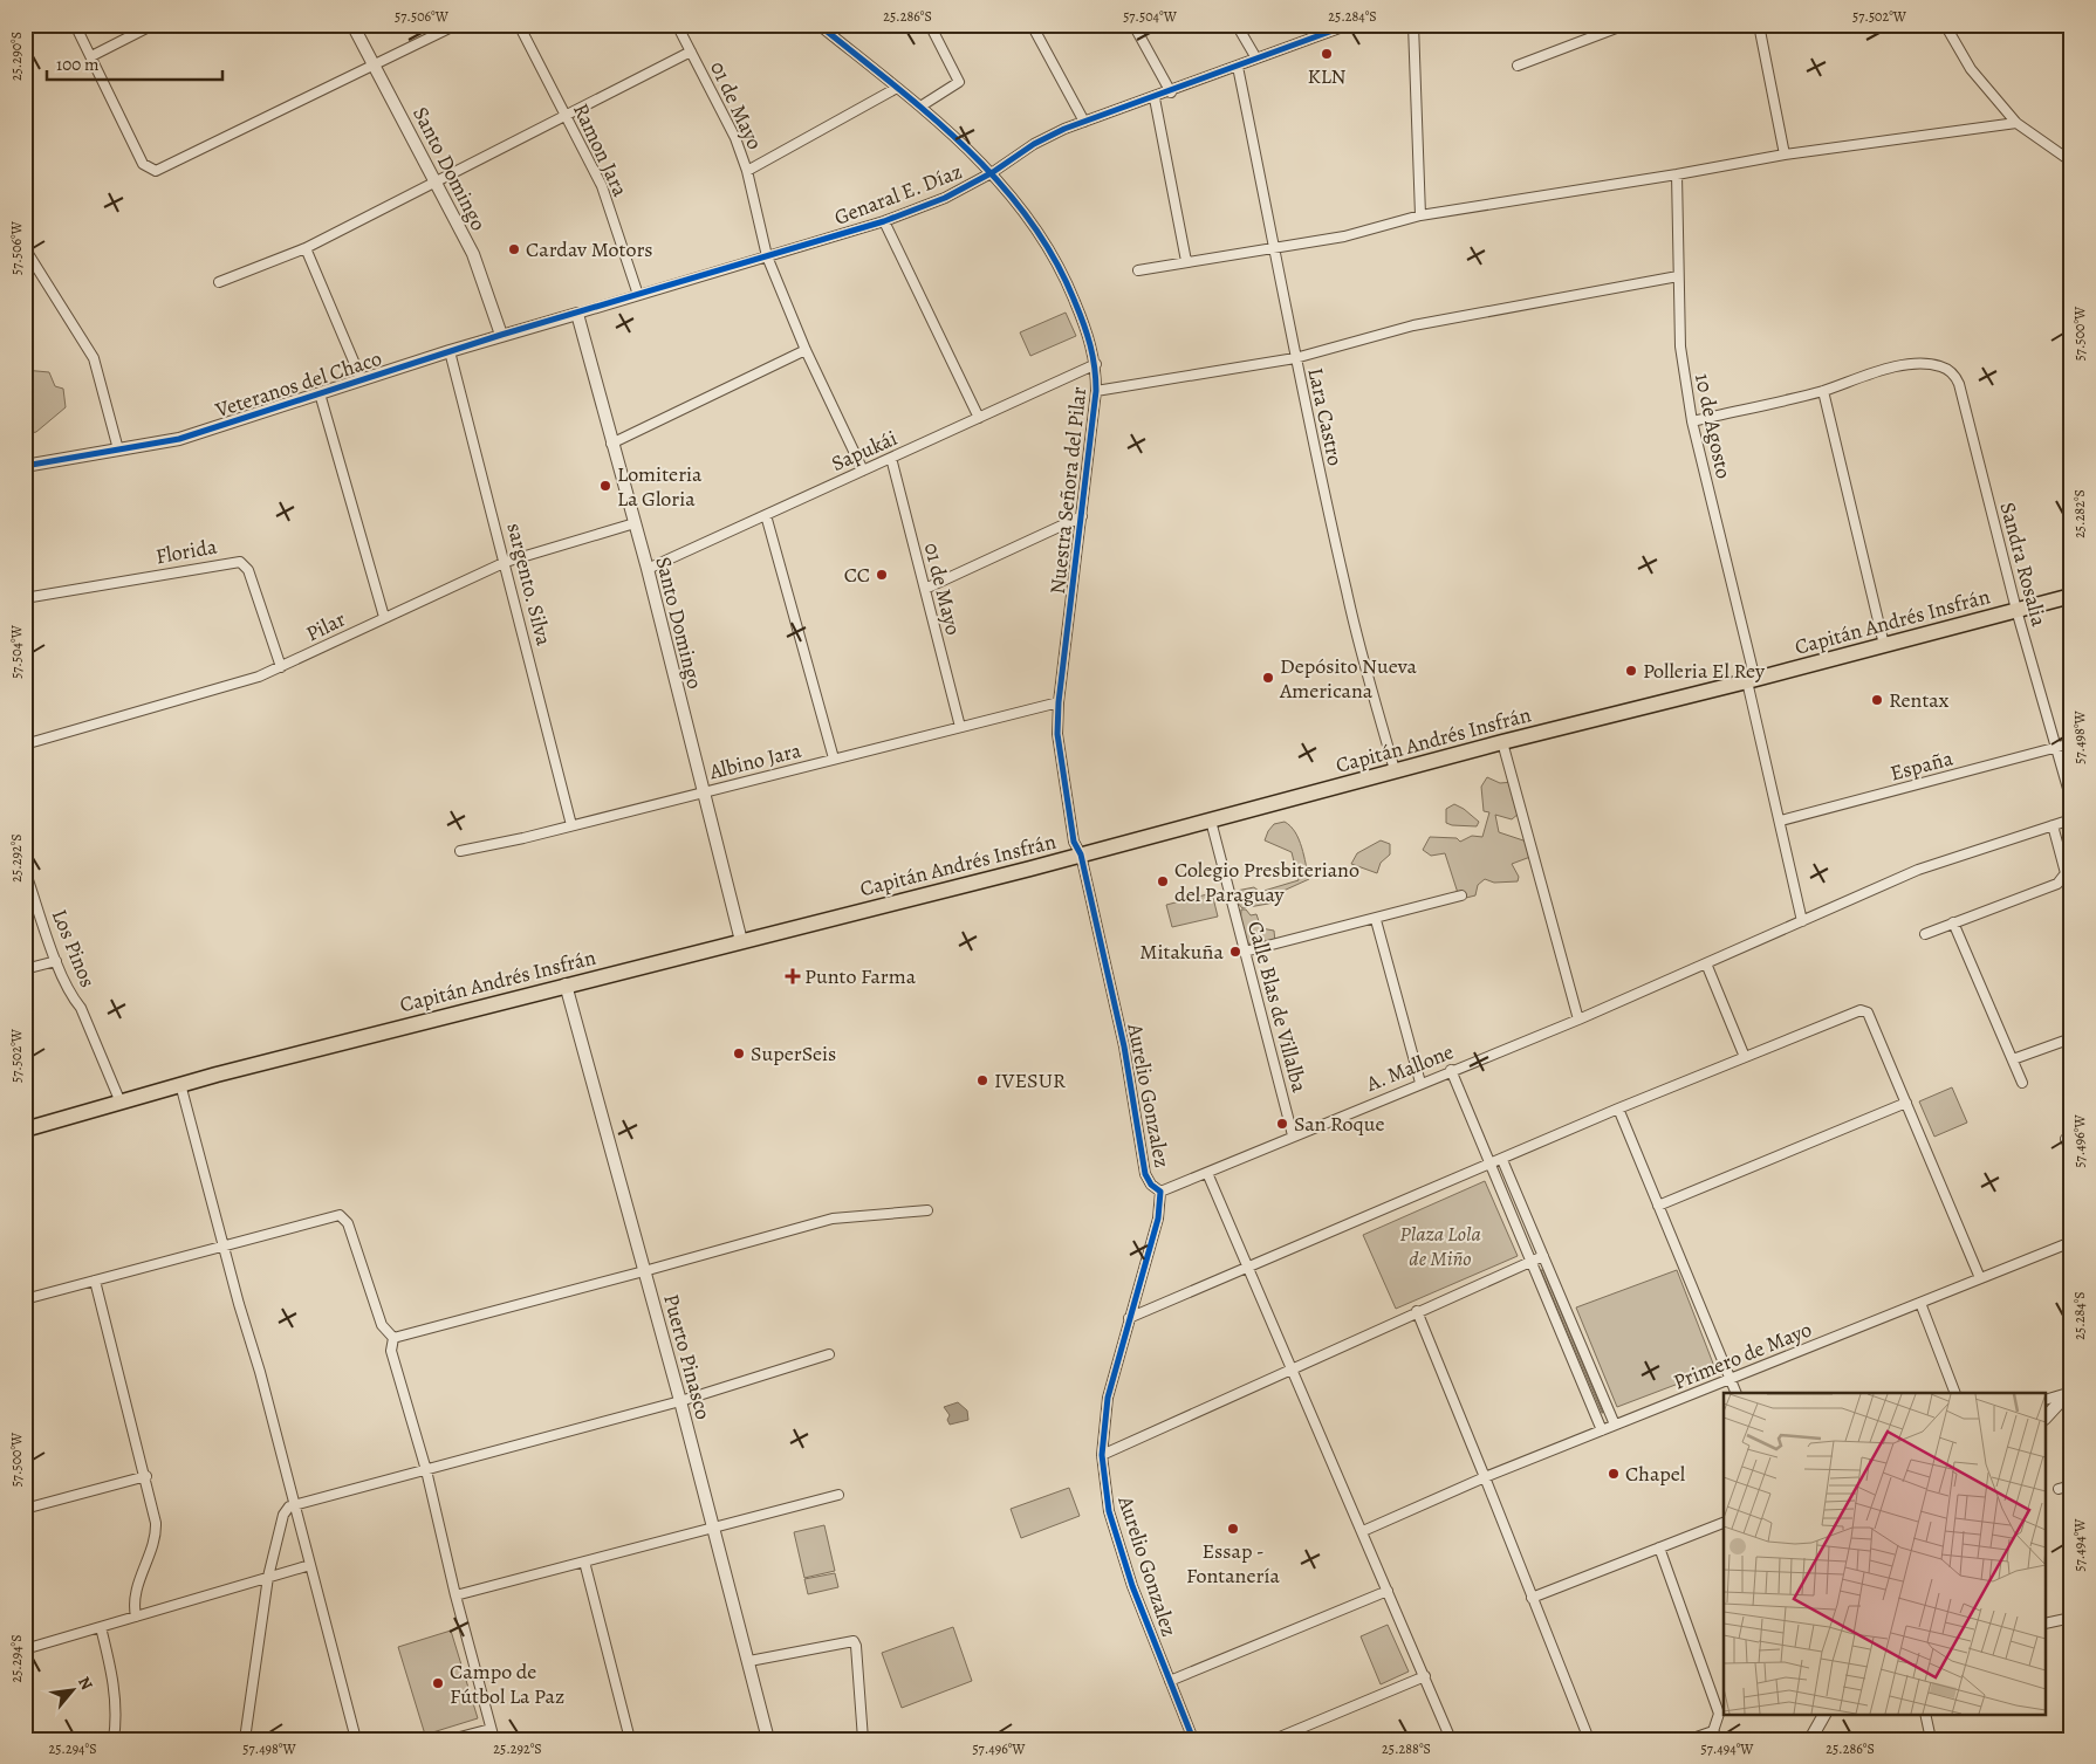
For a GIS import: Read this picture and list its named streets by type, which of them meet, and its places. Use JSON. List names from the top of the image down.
{
  "streets": {
    "main road": ["Capitán Andrés Insfrán"],
    "street": [
      "01 de Mayo",
      "Ramon Jara",
      "Santo Domingo",
      "Genaral E. Díaz",
      "Veteranos del Chaco",
      "Lara Castro",
      "10 de Agosto",
      "Sapukái",
      "Nuestra Señora del Pilar",
      "Florida",
      "Sandra Rosalia",
      "sargento. Silva",
      "Pilar",
      "Albino Jara",
      "España",
      "Los Pinos",
      "Calle Blas de Villalba",
      "A. Mallone",
      "Aurelio Gonzalez",
      "Primero de Mayo",
      "Puerto Pinasco"
    ]
  },
  "crossings": [
    ["01 de Mayo", "Genaral E. Díaz"],
    ["01 de Mayo", "Sapukái"],
    ["01 de Mayo", "Albino Jara"],
    ["Ramon Jara", "Genaral E. Díaz"],
    ["Santo Domingo", "Genaral E. Díaz"],
    ["Santo Domingo", "Veteranos del Chaco"],
    ["Santo Domingo", "Sapukái"],
    ["Santo Domingo", "Capitán Andrés Insfrán"],
    ["Santo Domingo", "Pilar"],
    ["Santo Domingo", "Albino Jara"],
    ["Genaral E. Díaz", "Veteranos del Chaco"],
    ["Genaral E. Díaz", "Lara Castro"],
    ["Genaral E. Díaz", "Nuestra Señora del Pilar"],
    ["Veteranos del Chaco", "sargento. Silva"],
    ["Lara Castro", "Capitán Andrés Insfrán"],
    ["10 de Agosto", "Capitán Andrés Insfrán"],
    ["10 de Agosto", "España"],
    ["10 de Agosto", "A. Mallone"],
    ["Sapukái", "Nuestra Señora del Pilar"],
    ["Nuestra Señora del Pilar", "Capitán Andrés Insfrán"],
    ["Nuestra Señora del Pilar", "Albino Jara"],
    ["Nuestra Señora del Pilar", "Aurelio Gonzalez"],
    ["Florida", "Pilar"],
    ["Sandra Rosalia", "Capitán Andrés Insfrán"],
    ["Sandra Rosalia", "España"],
    ["sargento. Silva", "Pilar"],
    ["sargento. Silva", "Albino Jara"],
    ["Capitán Andrés Insfrán", "Los Pinos"],
    ["Capitán Andrés Insfrán", "Calle Blas de Villalba"],
    ["Capitán Andrés Insfrán", "Aurelio Gonzalez"],
    ["Capitán Andrés Insfrán", "Puerto Pinasco"],
    ["Calle Blas de Villalba", "A. Mallone"],
    ["A. Mallone", "Aurelio Gonzalez"]
  ],
  "parks": ["Plaza Lola de Miño"],
  "places": {
    "other": [
      "KLN",
      "Cardav Motors",
      "Lomiteria La Gloria",
      "CC",
      "Polleria El Rey",
      "Depósito Nueva Americana",
      "Rentax",
      "Colegio Presbiteriano del Paraguay",
      "Mitakuña",
      "SuperSeis",
      "IVESUR",
      "San Roque",
      "Chapel",
      "Essap - Fontanería",
      "Campo de Fútbol La Paz"
    ],
    "health": ["Punto Farma"]
  },
  "scale_bar": "100 m",
  "north": "top right",
  "coordinates": [
    "57.506°W",
    "25.286°S",
    "57.504°W",
    "25.284°S",
    "57.502°W",
    "25.290°S",
    "57.500°W",
    "25.282°S",
    "57.498°W",
    "25.292°S",
    "57.496°W",
    "57.494°W",
    "25.294°S",
    "25.288°S"
  ]
}
